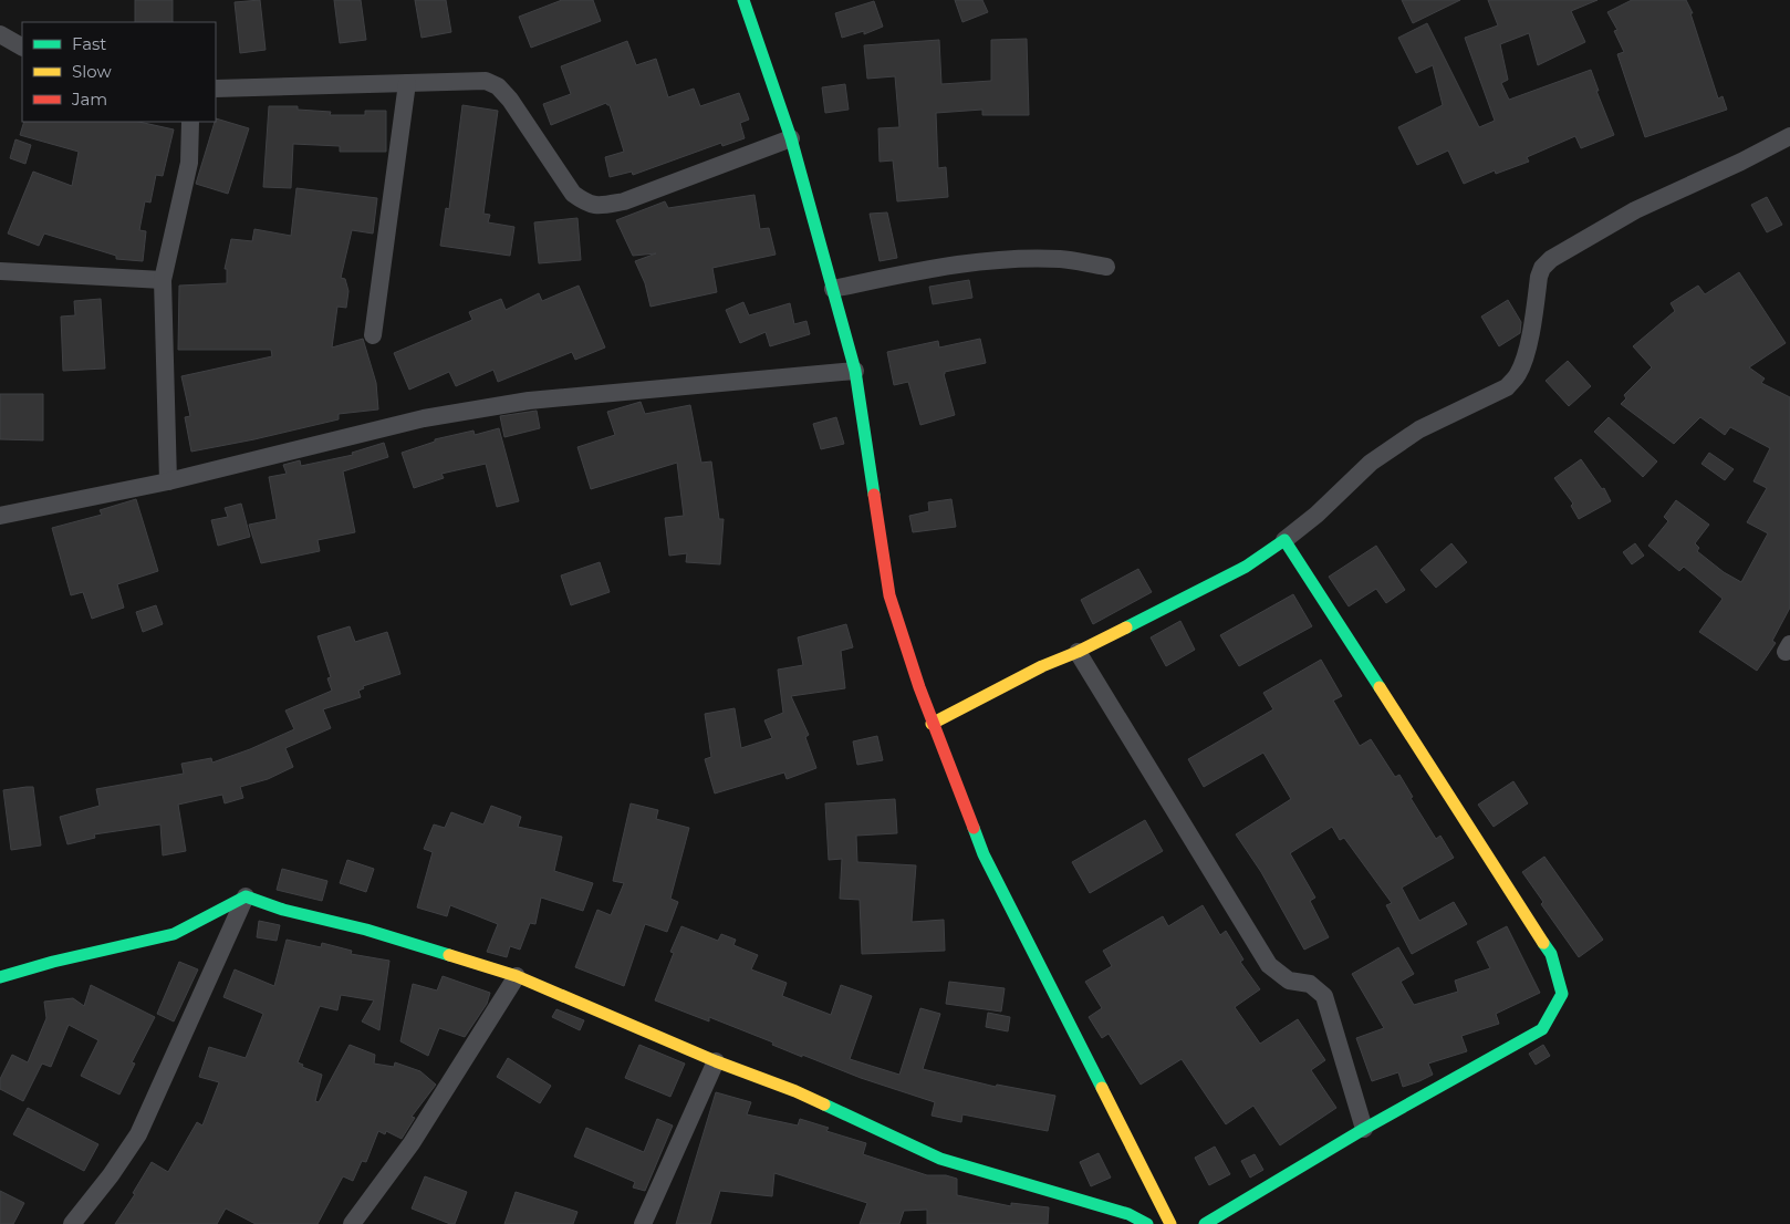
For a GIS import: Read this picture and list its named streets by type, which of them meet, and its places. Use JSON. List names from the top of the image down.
{
  "legend": ["Fast", "Slow", "Jam"]
}
